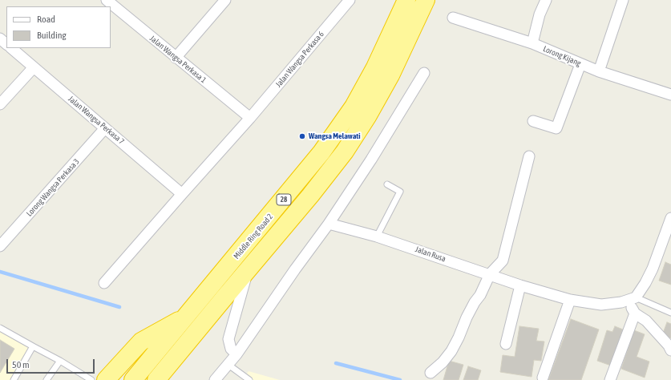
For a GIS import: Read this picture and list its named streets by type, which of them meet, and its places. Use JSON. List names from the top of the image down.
{
  "streets": {
    "highway": ["28", "Middle Ring Road 2"],
    "street": [
      "Lorong Kijang",
      "Jalan Wangsa Perkasa 1",
      "Jalan Wangsa Perkasa 6",
      "Jalan Wangsa Perkasa 7",
      "Lorong Wangsa Perkasa 3",
      "Jalan Rusa"
    ]
  },
  "crossings": [
    ["Jalan Wangsa Perkasa 1", "Jalan Wangsa Perkasa 6"],
    ["Jalan Wangsa Perkasa 6", "Jalan Wangsa Perkasa 7"],
    ["Jalan Wangsa Perkasa 7", "Lorong Wangsa Perkasa 3"]
  ],
  "places": ["Wangsa Melawati"],
  "legend": ["Road", "Building"],
  "scale_bar": "50 m"
}
